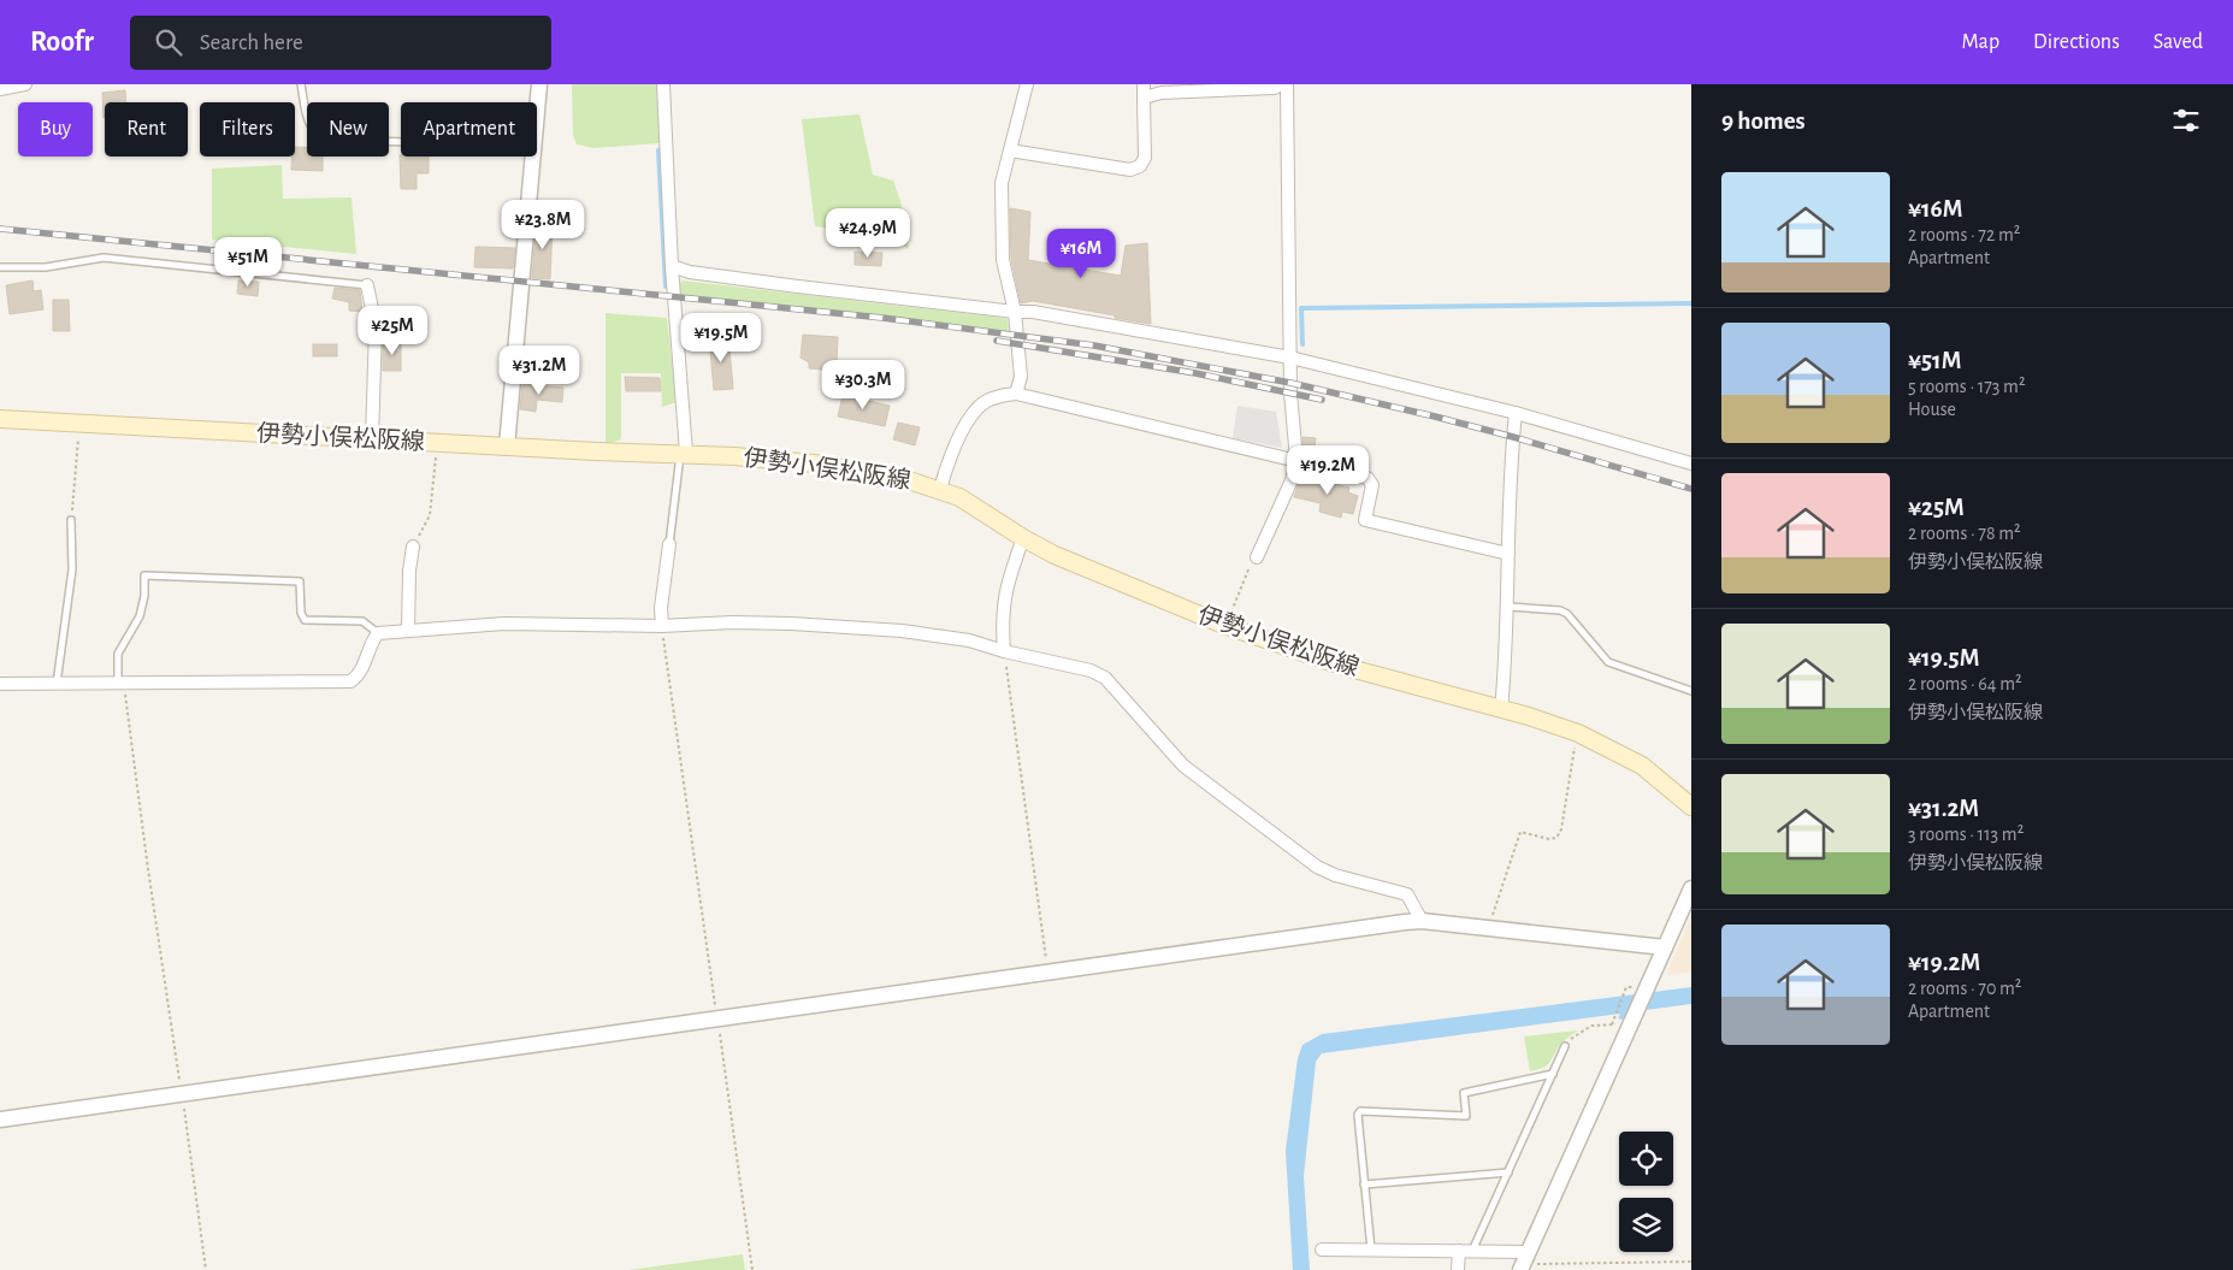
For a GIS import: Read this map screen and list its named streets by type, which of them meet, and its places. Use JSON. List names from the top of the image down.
{
  "streets": {
    "main road": ["伊勢小俣松阪線"]
  },
  "page": {
    "header": "Roofr",
    "search": "Search here",
    "nav": ["Map", "Directions", "Saved"],
    "heading": "9 homes",
    "chip": [
      "Buy",
      "Rent",
      "Filters",
      "New",
      "Apartment"
    ],
    "list": [
      {
        "name": "¥16M",
        "note": "2 rooms · 72 m² · Apartment"
      },
      {
        "name": "¥51M",
        "note": "5 rooms · 173 m² · House"
      },
      {
        "name": "¥25M",
        "note": "2 rooms · 78 m² · 伊勢小俣松阪線"
      },
      {
        "name": "¥19.5M",
        "note": "2 rooms · 64 m² · 伊勢小俣松阪線"
      },
      {
        "name": "¥31.2M",
        "note": "3 rooms · 113 m² · 伊勢小俣松阪線"
      },
      {
        "name": "¥19.2M",
        "note": "2 rooms · 70 m² · Apartment"
      }
    ],
    "price": [
      "¥23.8M",
      "¥24.9M",
      "¥16M",
      "¥51M",
      "¥25M",
      "¥19.5M",
      "¥31.2M",
      "¥30.3M",
      "¥19.2M"
    ]
  }
}
